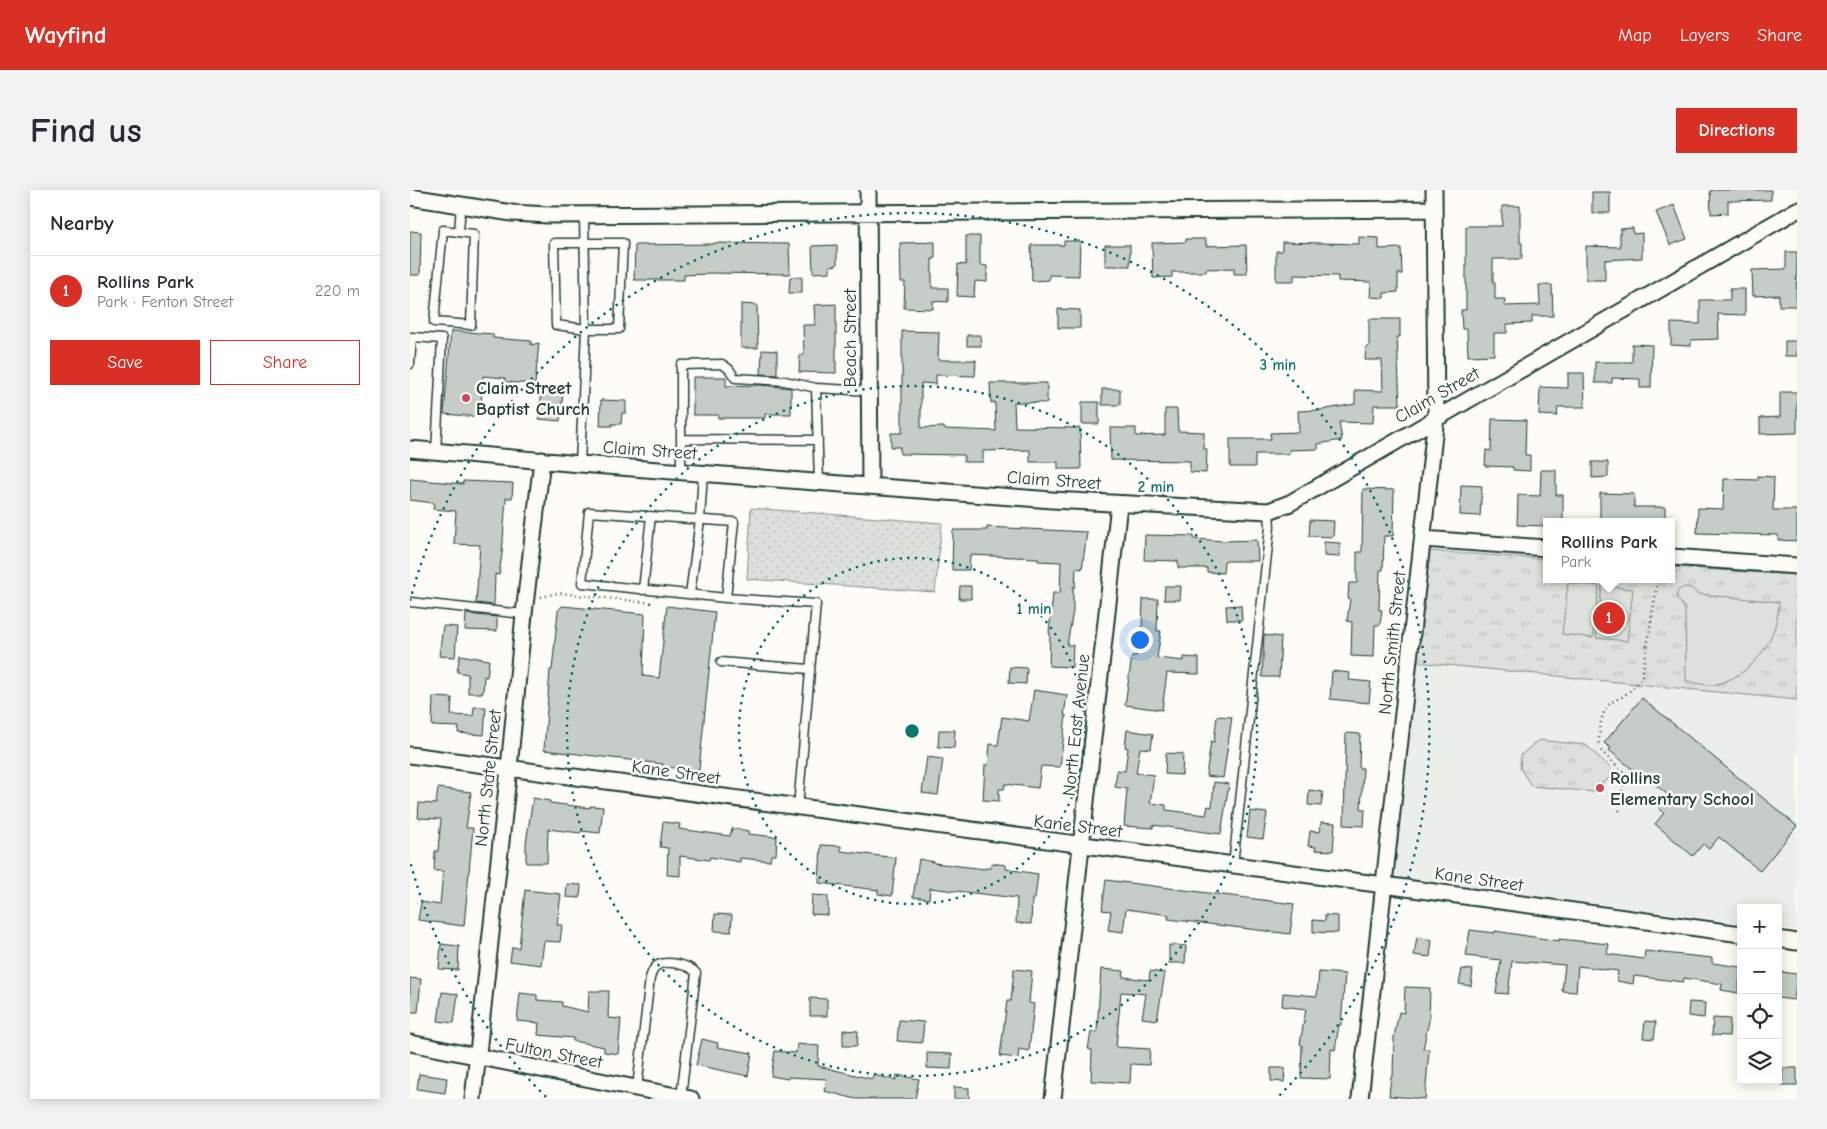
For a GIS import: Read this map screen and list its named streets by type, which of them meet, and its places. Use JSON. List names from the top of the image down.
{
  "streets": {
    "street": [
      "Beach Street",
      "Claim Street",
      "North Smith Street",
      "North East Avenue",
      "Kane Street",
      "North State Street",
      "Fulton Street"
    ]
  },
  "crossings": [
    ["Beach Street", "Claim Street"],
    ["Claim Street", "North Smith Street"],
    ["Claim Street", "North East Avenue"],
    ["Claim Street", "North State Street"],
    ["North Smith Street", "Kane Street"],
    ["North East Avenue", "Kane Street"],
    ["Kane Street", "North State Street"],
    ["North State Street", "Fulton Street"]
  ],
  "places": ["Claim Street Baptist Church", "Rollins Elementary School"],
  "page": {
    "header": "Wayfind",
    "nav": ["Map", "Layers", "Share"],
    "buttons": [
      "Directions",
      ["Save", "Share"]
    ],
    "title": "Find us",
    "heading": "Nearby",
    "list": [
      {
        "mark": "1",
        "name": "Rollins Park",
        "note": "Park · Fenton Street",
        "value": "220 m"
      }
    ],
    "popup": ["Rollins Park", "Park"],
    "pins": "1",
    "map_buttons": ["+", "−"]
  },
  "rings": ["3 min", "2 min", "1 min"]
}
